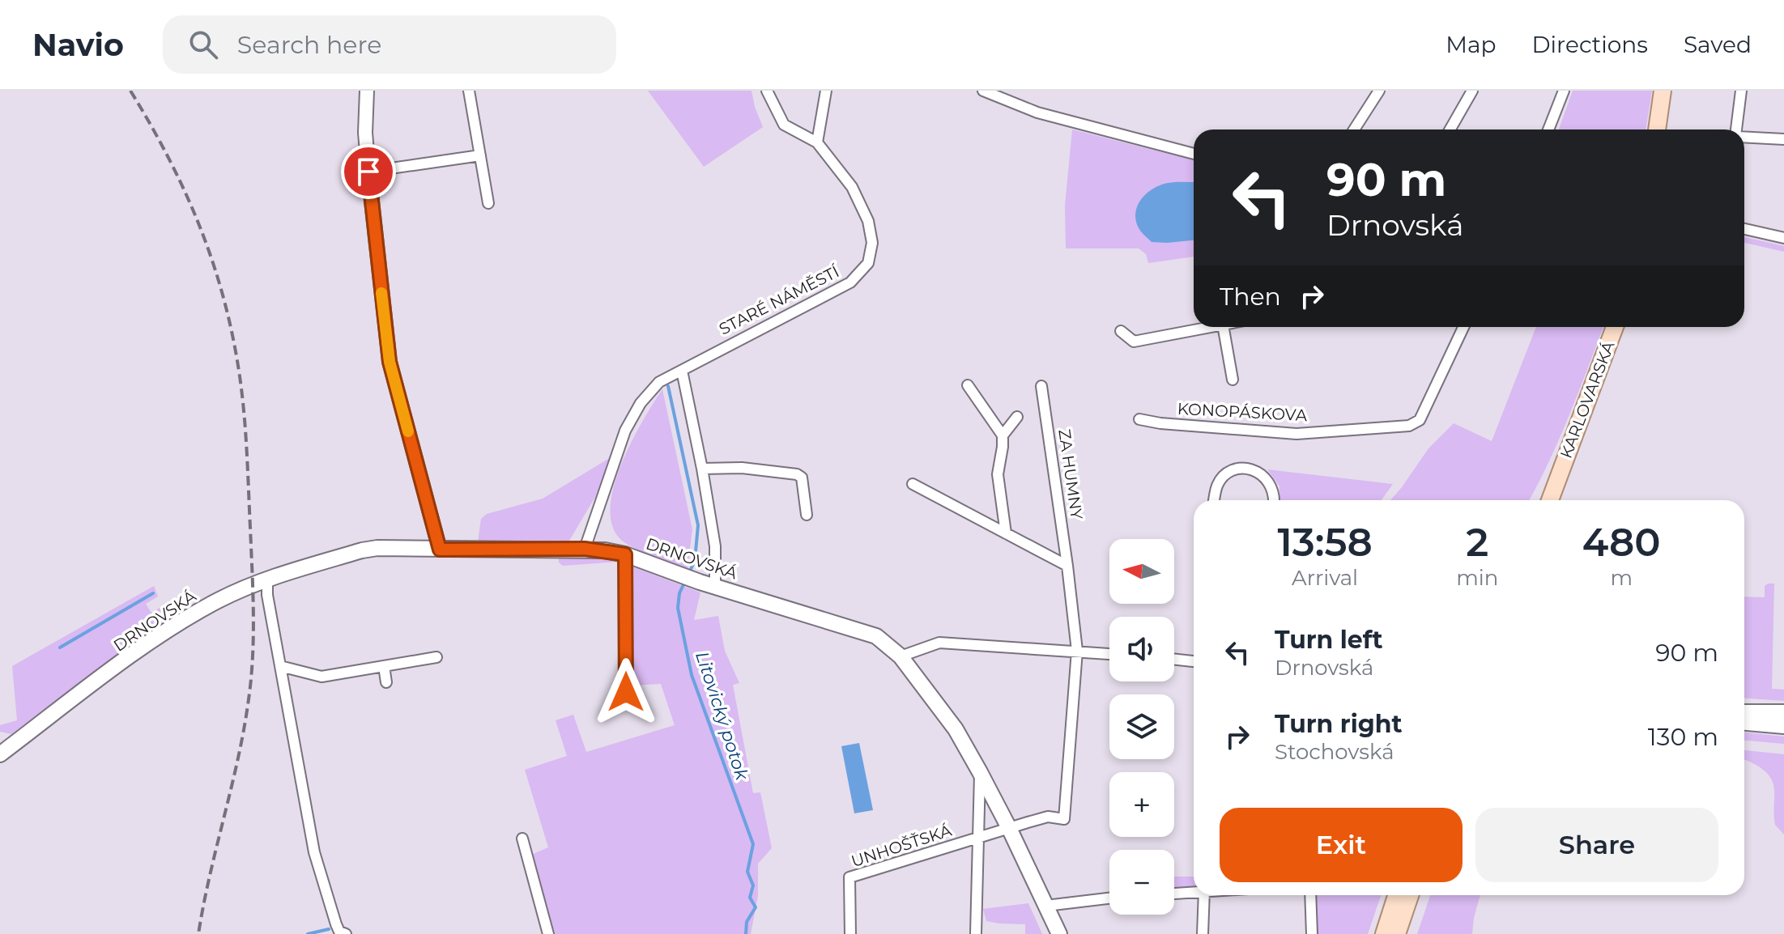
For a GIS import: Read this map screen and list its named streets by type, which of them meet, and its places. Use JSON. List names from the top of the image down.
{
  "streets": {
    "main road": ["KARLOVARSKÁ", "DRNOVSKÁ"],
    "street": [
      "STARÉ NÁMĚSTÍ",
      "KONOPÁSKOVA",
      "ZA HUMNY",
      "UNHOŠŤSKÁ"
    ]
  },
  "crossings": [
    ["STARÉ NÁMĚSTÍ", "DRNOVSKÁ"],
    ["ZA HUMNY", "DRNOVSKÁ"]
  ],
  "water": ["Litovický potok"],
  "north": "left",
  "page": {
    "header": "Navio",
    "search": "Search here",
    "nav": ["Map", "Directions", "Saved"],
    "turn": ["90 m", "Drnovská"],
    "then": "Then",
    "eta": [
      "13:58",
      "Arrival",
      "2",
      "min",
      "480",
      "m"
    ],
    "map_buttons": ["+", "−"],
    "list": [
      {
        "name": "Turn left",
        "note": "Drnovská",
        "value": "90 m"
      },
      {
        "name": "Turn right",
        "note": "Stochovská",
        "value": "130 m"
      }
    ],
    "buttons": ["Exit", "Share"]
  }
}
